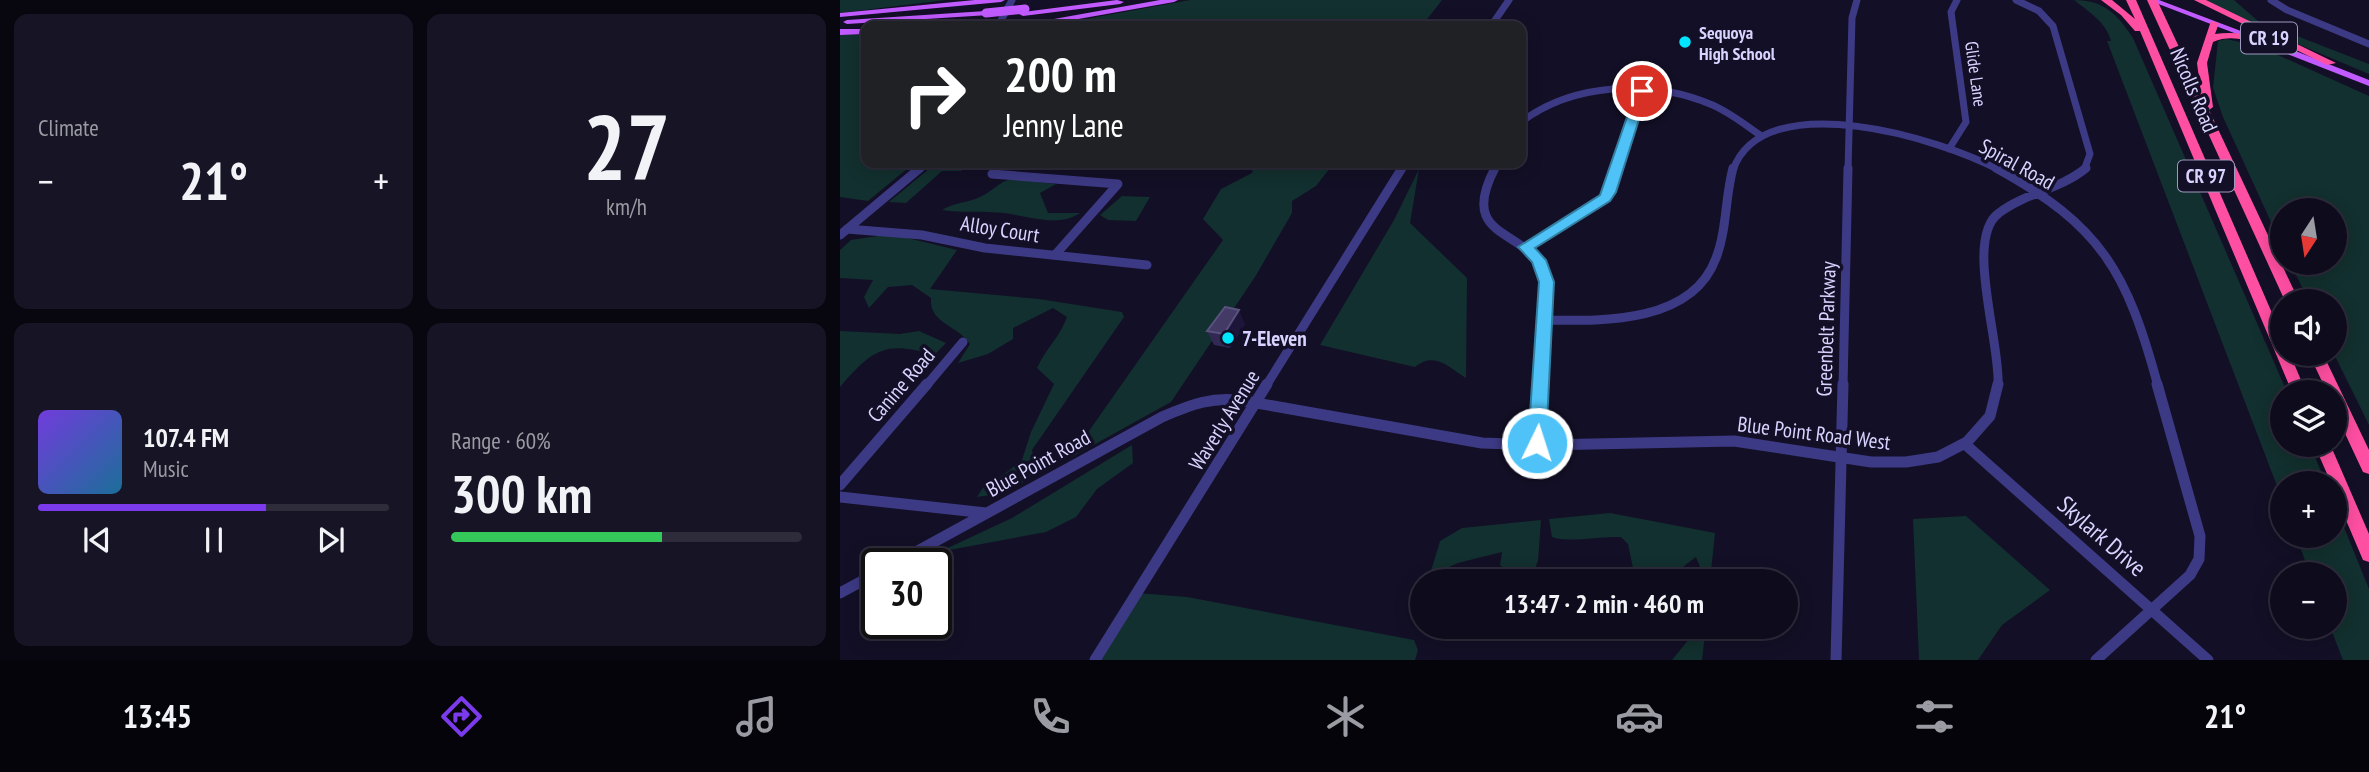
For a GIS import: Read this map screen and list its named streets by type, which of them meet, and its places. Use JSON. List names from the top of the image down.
{
  "streets": {
    "highway": ["Nicolls Road", "CR 97"],
    "main road": ["CR 19"],
    "street": [
      "Glide Lane",
      "Spiral Road",
      "Alloy Court",
      "Greenbelt Parkway",
      "Canine Road",
      "Waverly Avenue",
      "Blue Point Road West",
      "Blue Point Road",
      "Skylark Drive"
    ]
  },
  "crossings": [
    ["CR 19", "Nicolls Road"],
    ["Glide Lane", "Spiral Road"],
    ["Spiral Road", "Greenbelt Parkway"],
    ["Spiral Road", "Skylark Drive"],
    ["Greenbelt Parkway", "Blue Point Road West"],
    ["Waverly Avenue", "Blue Point Road West"],
    ["Blue Point Road West", "Blue Point Road"],
    ["Blue Point Road West", "Skylark Drive"]
  ],
  "places": ["Sequoya High School", "7-Eleven"],
  "north": "bottom",
  "page": {
    "tile": [
      "Climate",
      ["27", "km/h"],
      ["Range · 60%", "300 km"]
    ],
    "turn": ["200 m", "Jenny Lane"],
    "heat": ["−", "21°", "+"],
    "map_buttons": ["+", "−"],
    "song": ["107.4 FM", "Music"],
    "limit": "30",
    "trip": "13:47 · 2 min · 460 m",
    "tabs": ["13:45", "21°"]
  }
}
